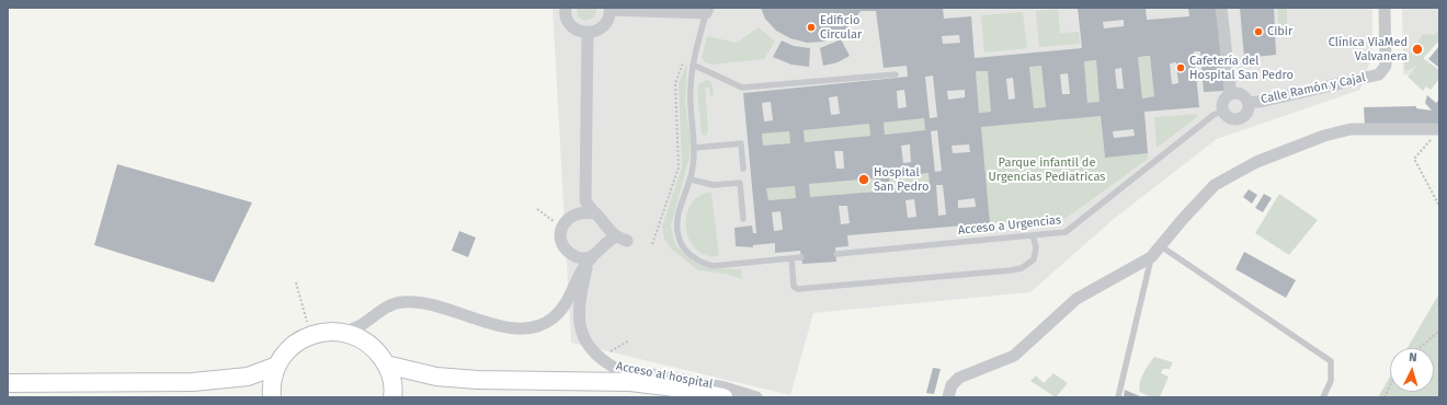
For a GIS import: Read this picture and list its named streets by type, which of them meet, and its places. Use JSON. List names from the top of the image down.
{
  "streets": {
    "street": ["Calle Ramón y Cajal", "Acceso al hospital"],
    "lane": ["Acceso a Urgencias"]
  },
  "crossings": [
    ["Calle Ramón y Cajal", "Acceso a Urgencias"]
  ],
  "parks": ["Parque infantil de Urgencias Pediatricas"],
  "places": [
    "Edificio Circular",
    "Cibir",
    "Clínica ViaMed Valvanera",
    "Cafetería del Hospital San Pedro",
    "Hospital San Pedro"
  ],
  "north": "top"
}
